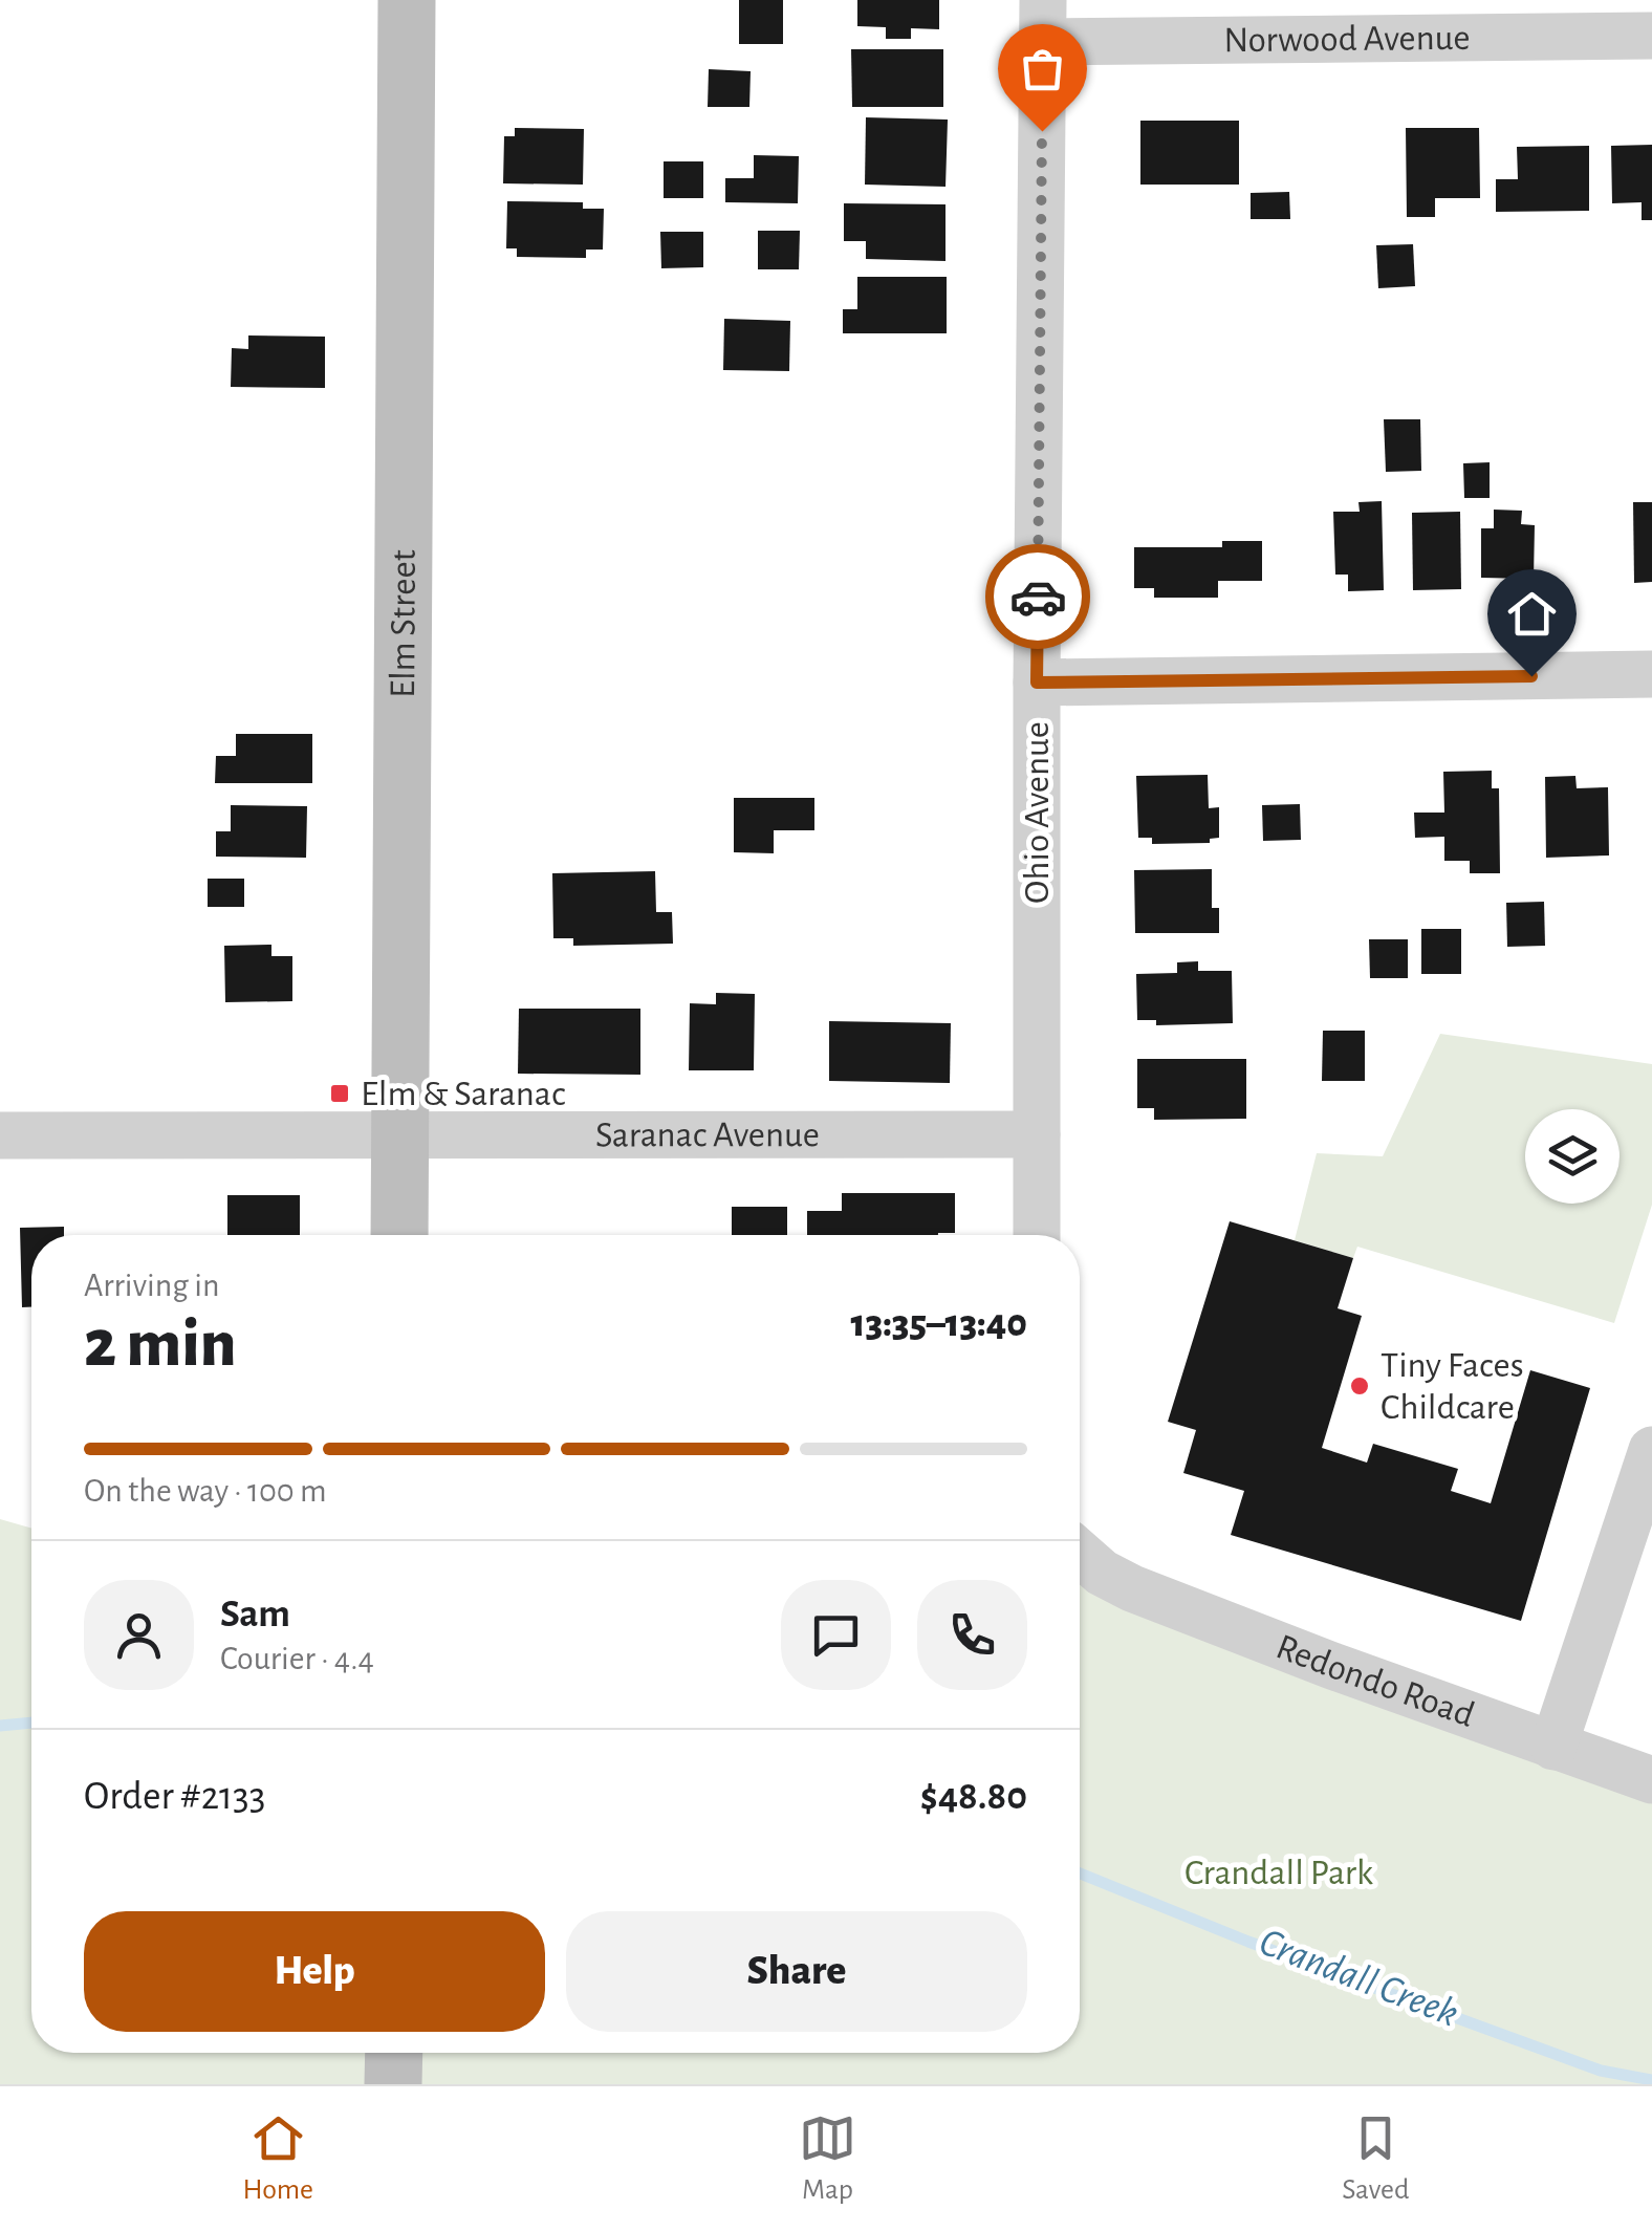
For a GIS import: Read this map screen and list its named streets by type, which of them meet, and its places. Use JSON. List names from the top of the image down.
{
  "streets": {
    "street": [
      "Norwood Avenue",
      "Elm Street",
      "Ohio Avenue",
      "Saranac Avenue",
      "Redondo Road"
    ]
  },
  "crossings": [
    ["Norwood Avenue", "Ohio Avenue"],
    ["Elm Street", "Saranac Avenue"],
    ["Ohio Avenue", "Saranac Avenue"]
  ],
  "water": ["Crandall Creek"],
  "parks": ["Crandall Park"],
  "places": {
    "transit": ["Elm & Saranac"],
    "other": ["Tiny Faces Childcare"]
  },
  "page": {
    "heading": ["2 min", "Arriving in", "13:35–13:40"],
    "panel": [
      "Sam",
      "Courier · 4.4",
      "Order #2133",
      "$48.80"
    ],
    "bar": "On the way · 100 m",
    "buttons": ["Help", "Share"],
    "tabs": ["Home", "Map", "Saved"]
  }
}
